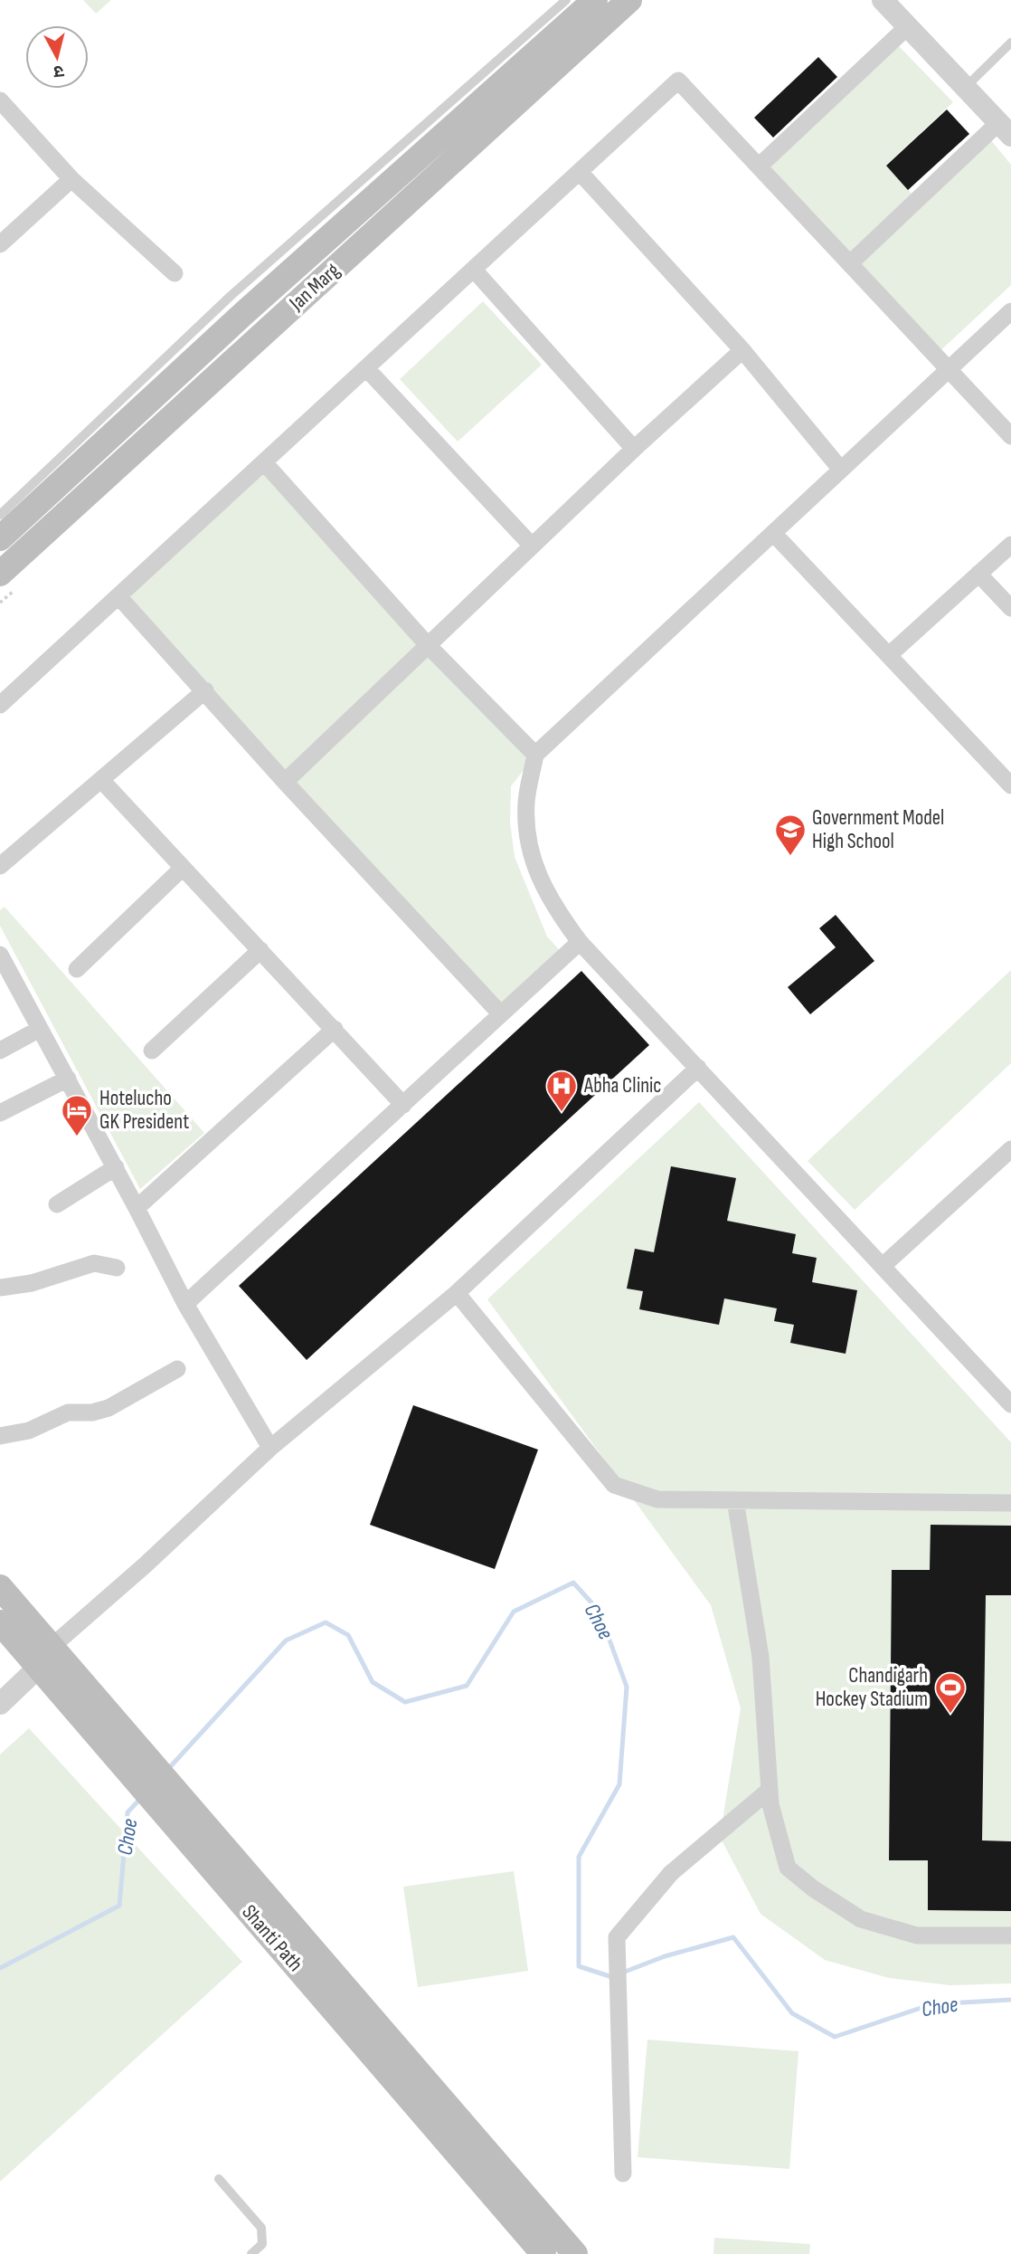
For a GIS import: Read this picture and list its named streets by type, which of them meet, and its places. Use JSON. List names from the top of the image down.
{
  "streets": {
    "main road": ["Jan Marg", "Shanti Path"]
  },
  "water": ["Choe"],
  "places": {
    "school or university": ["Government Model High School"],
    "hospital": ["Abha Clinic"],
    "hotel": ["Hotelucho GK President"],
    "sports": ["Chandigarh Hockey Stadium"]
  },
  "north": "bottom"
}
